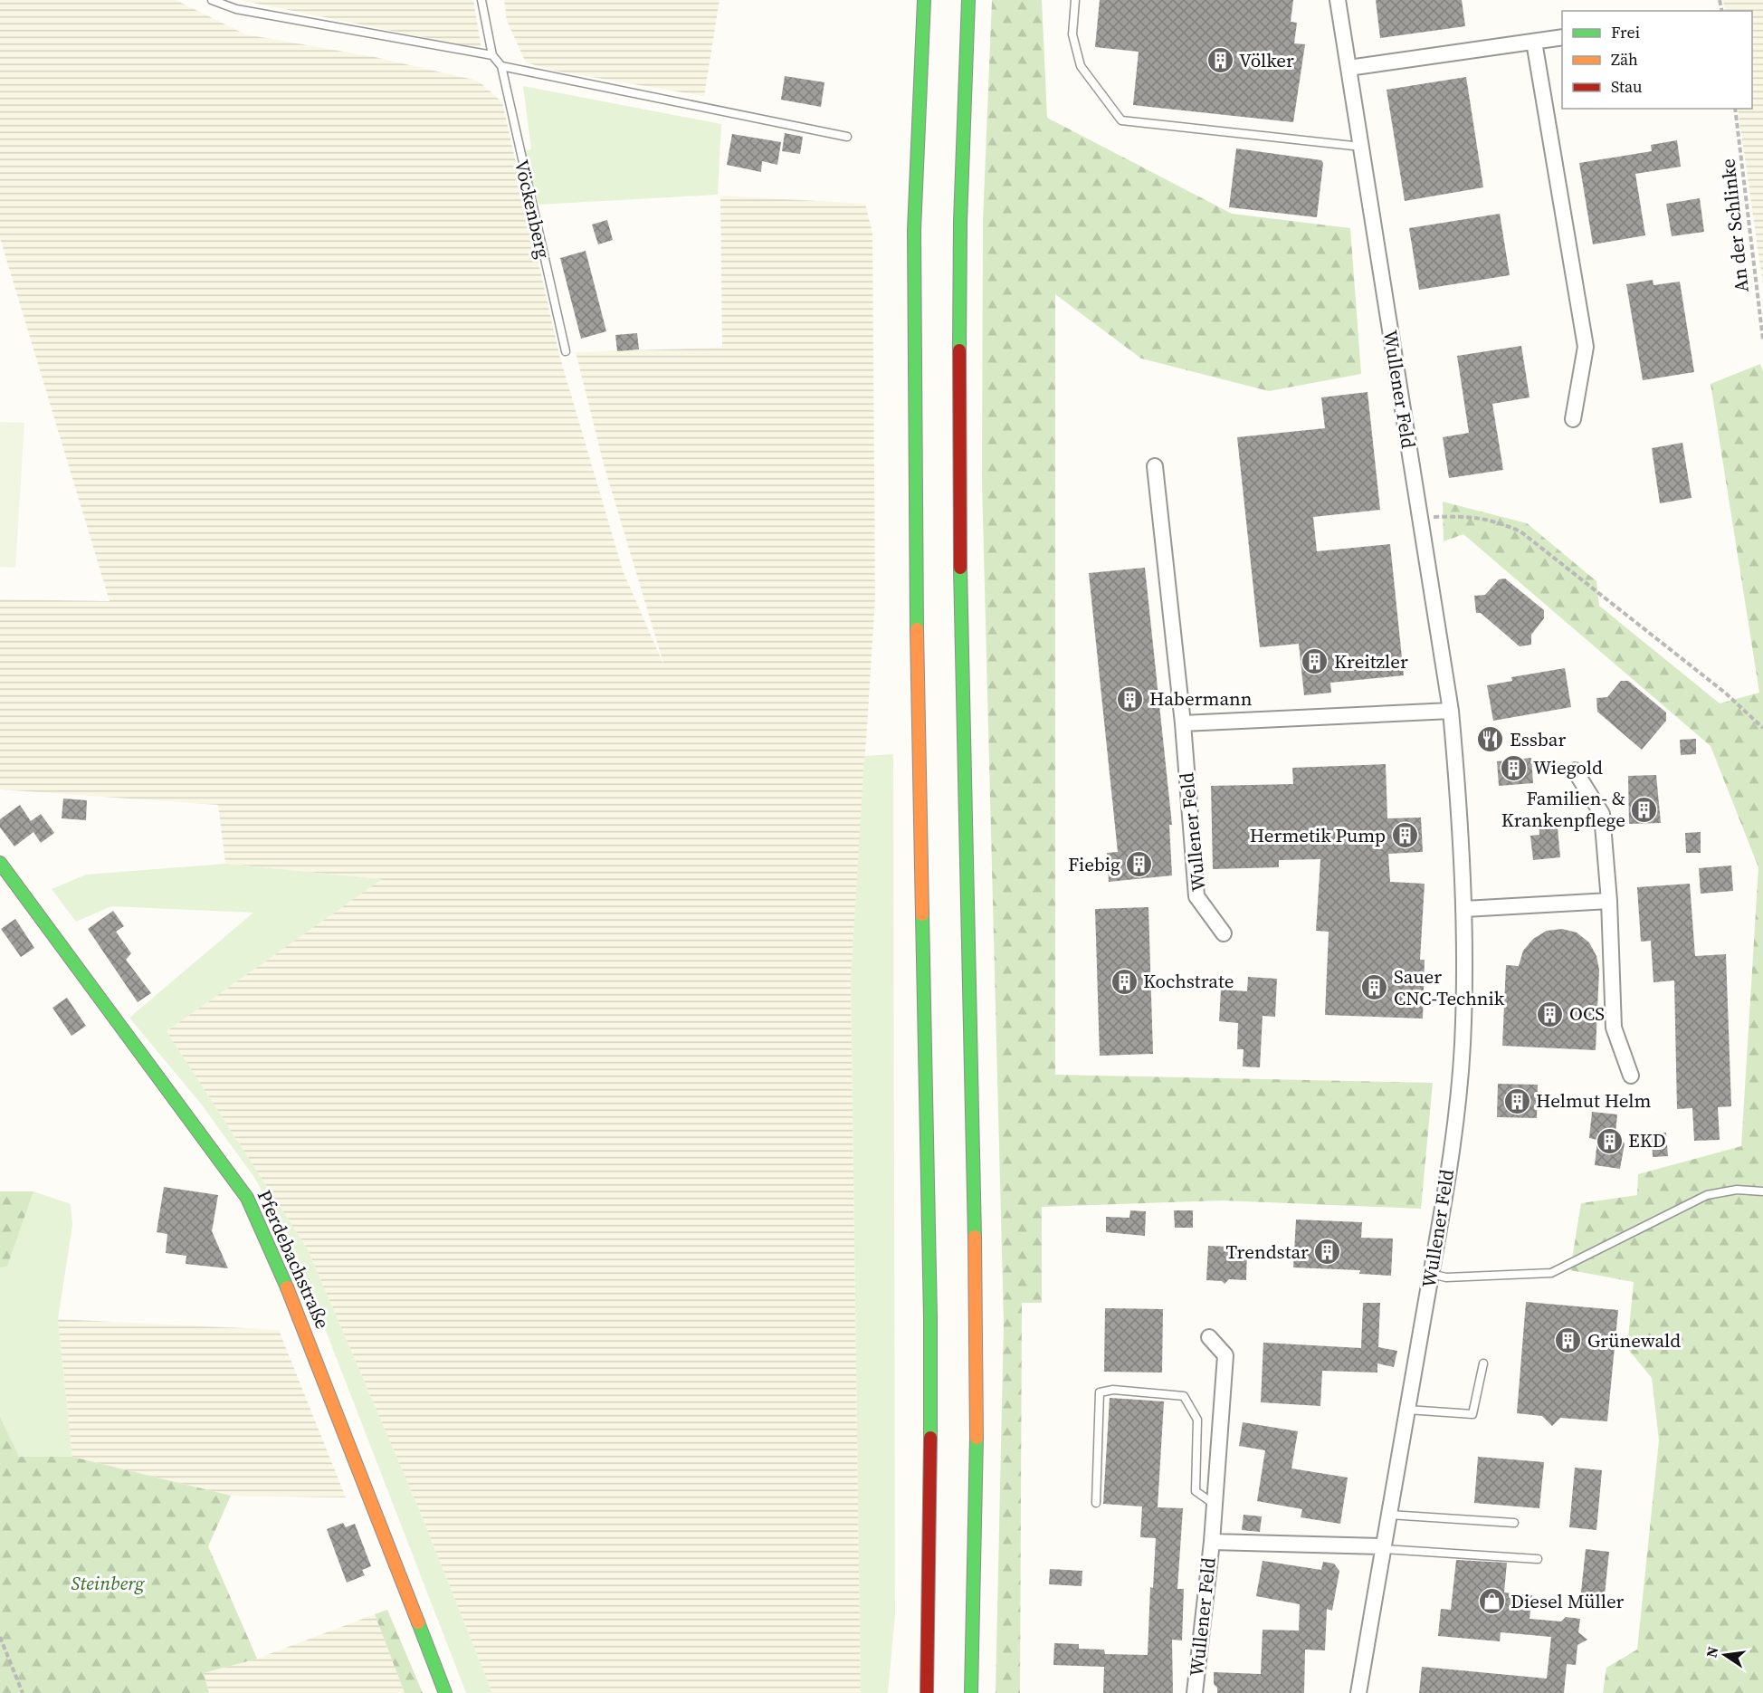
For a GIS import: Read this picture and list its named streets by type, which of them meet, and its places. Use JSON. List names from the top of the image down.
{
  "streets": {
    "main road": ["Pferdebachstraße"],
    "street": ["Wullener Feld"],
    "lane": ["Vöckenberg"],
    "path": ["An der Schlinke"]
  },
  "parks": ["Steinberg"],
  "places": {
    "building": [
      "Völker",
      "Kreitzler",
      "Habermann",
      "Wiegold",
      "Familien- & Krankenpflege",
      "Hermetik Pump",
      "Fiebig",
      "Kochstrate",
      "Sauer CNC-Technik",
      "OCS",
      "Helmut Helm",
      "EKD",
      "Trendstar",
      "Grünewald"
    ],
    "restaurant": ["Essbar"],
    "shop": ["Diesel Müller"]
  },
  "legend": ["Frei", "Zäh", "Stau"],
  "north": "left"
}
